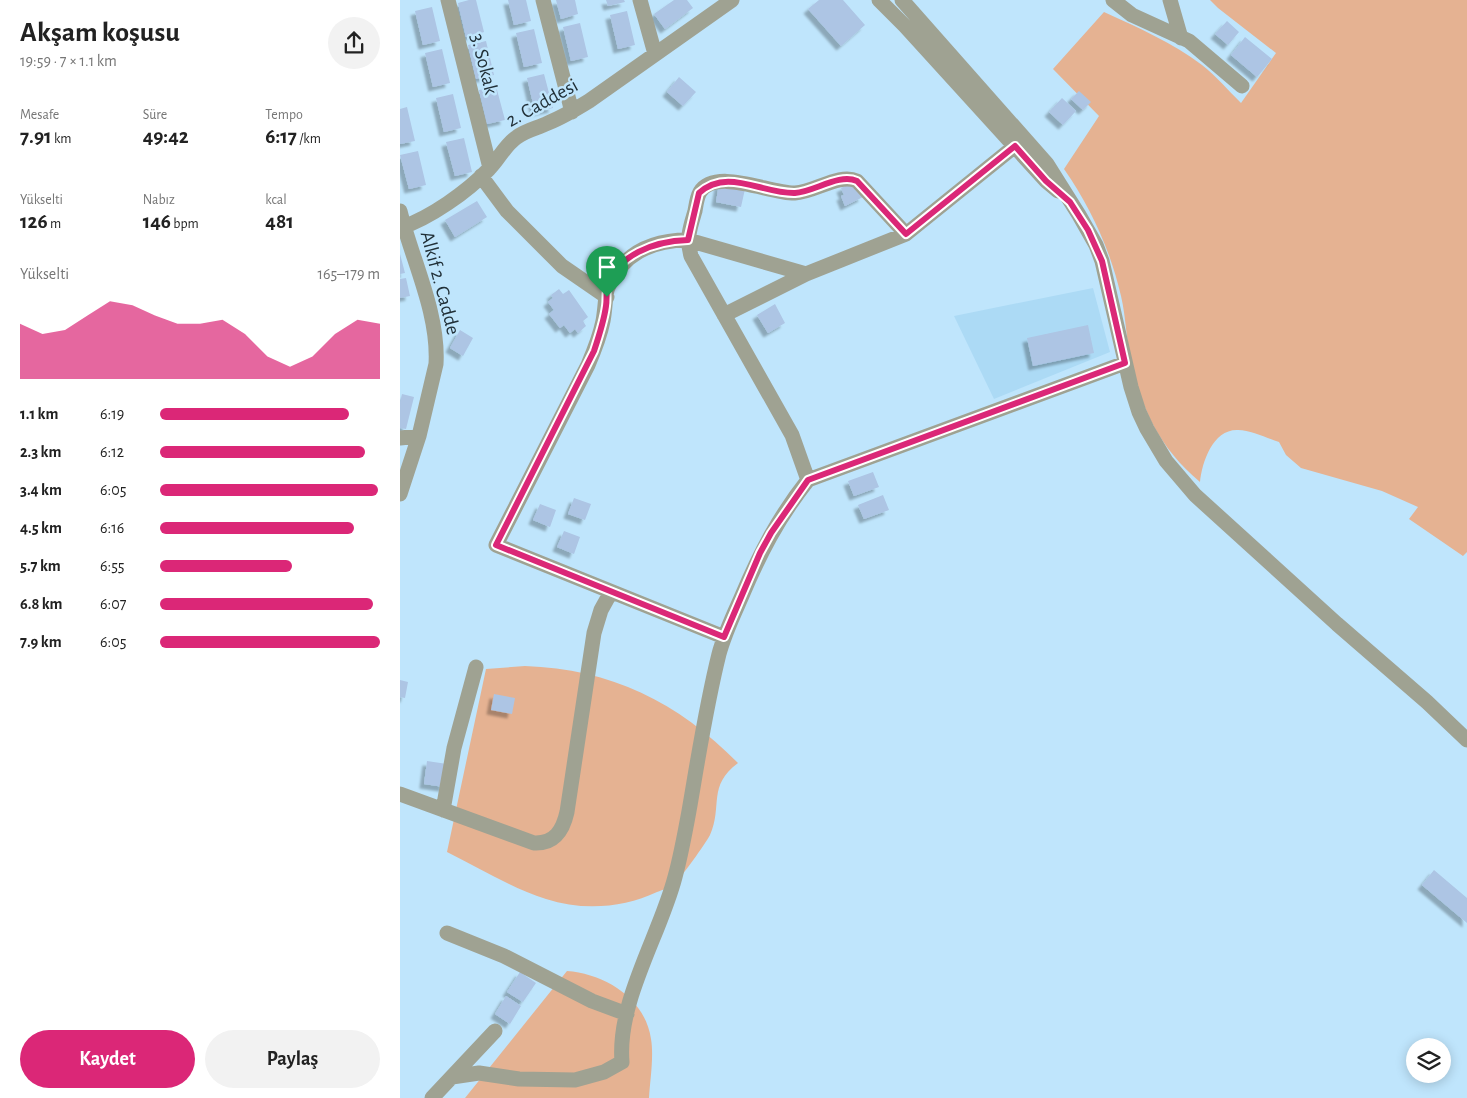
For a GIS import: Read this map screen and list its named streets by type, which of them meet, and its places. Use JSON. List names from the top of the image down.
{
  "streets": {
    "street": ["3. Sokak", "2. Caddesi", "Alkif 2. Cadde"]
  },
  "crossings": [
    ["3. Sokak", "2. Caddesi"],
    ["2. Caddesi", "Alkif 2. Cadde"]
  ],
  "page": {
    "heading": ["Akşam koşusu", "19:59 · 7 × 1.1 km"],
    "stats": [
      ["Mesafe", "7.91 km"],
      ["Süre", "49:42"],
      ["Tempo", "6:17 /km"],
      ["Yükselti", "126 m"],
      ["Nabız", "146 bpm"],
      ["kcal", "481"]
    ],
    "chart": ["Yükselti", "165–179 m"],
    "list": [
      {
        "name": "1.1 km",
        "note": "6:19"
      },
      {
        "name": "2.3 km",
        "note": "6:12"
      },
      {
        "name": "3.4 km",
        "note": "6:05"
      },
      {
        "name": "4.5 km",
        "note": "6:16"
      },
      {
        "name": "5.7 km",
        "note": "6:55"
      },
      {
        "name": "6.8 km",
        "note": "6:07"
      },
      {
        "name": "7.9 km",
        "note": "6:05"
      }
    ],
    "buttons": ["Kaydet", "Paylaş"]
  }
}
